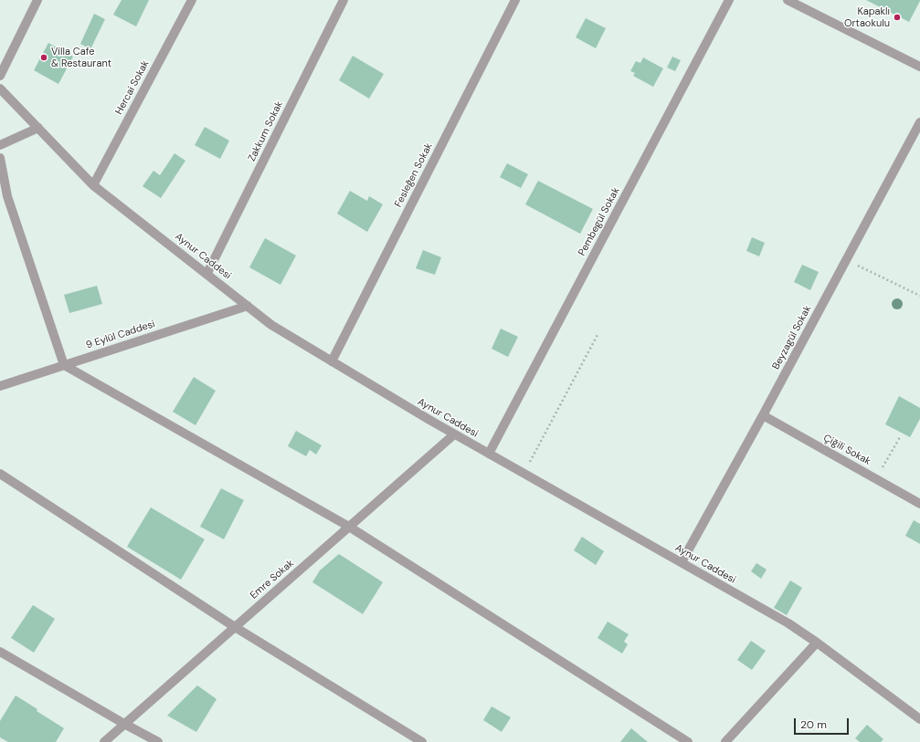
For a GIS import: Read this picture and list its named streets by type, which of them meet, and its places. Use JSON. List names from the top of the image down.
{
  "streets": {
    "street": [
      "Hercai Sokak",
      "Zakkum Sokak",
      "Fesleğen Sokak",
      "Pembegül Sokak",
      "Aynur Caddesi",
      "9 Eylül Caddesi",
      "Beyzagül Sokak",
      "Çiğili Sokak",
      "Emre Sokak"
    ]
  },
  "crossings": [
    ["Hercai Sokak", "Aynur Caddesi"],
    ["Zakkum Sokak", "Aynur Caddesi"],
    ["Fesleğen Sokak", "Aynur Caddesi"],
    ["Pembegül Sokak", "Aynur Caddesi"],
    ["Aynur Caddesi", "9 Eylül Caddesi"],
    ["Aynur Caddesi", "Beyzagül Sokak"],
    ["Aynur Caddesi", "Emre Sokak"],
    ["Beyzagül Sokak", "Çiğili Sokak"]
  ],
  "places": ["Kapaklı Ortaokulu", "Villa Cafe & Restaurant"],
  "scale_bar": "20 m"
}
